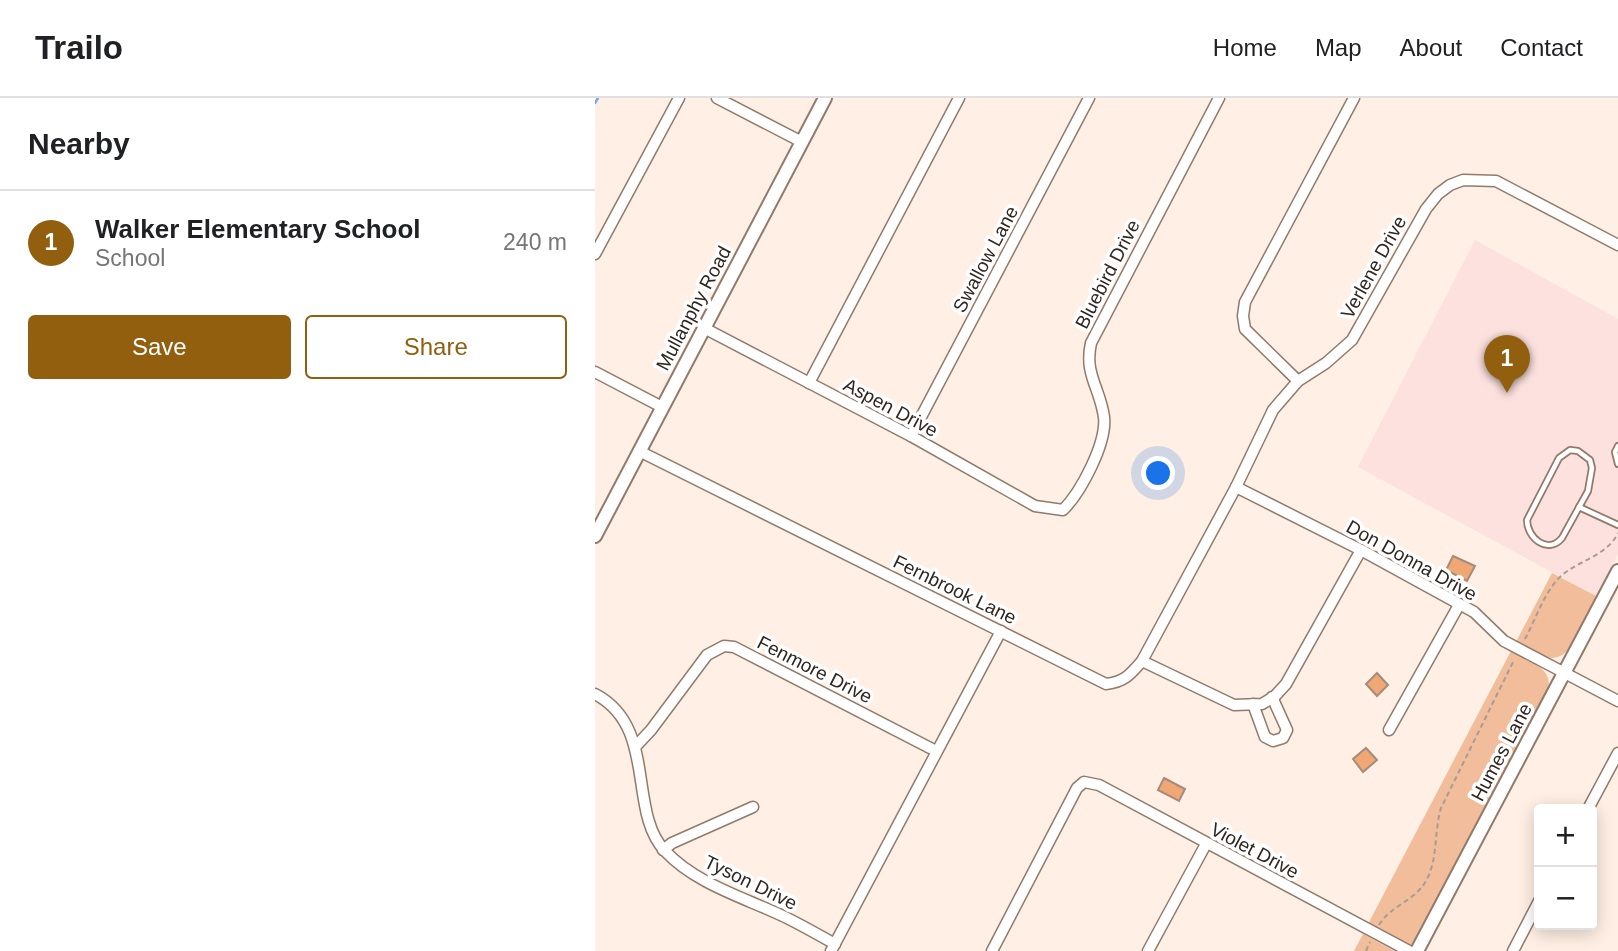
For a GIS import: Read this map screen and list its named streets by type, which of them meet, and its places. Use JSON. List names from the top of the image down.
{
  "streets": {
    "street": [
      "Swallow Lane",
      "Verlene Drive",
      "Bluebird Drive",
      "Mullanphy Road",
      "Aspen Drive",
      "Don Donna Drive",
      "Fernbrook Lane",
      "Fenmore Drive",
      "Humes Lane",
      "Violet Drive",
      "Tyson Drive"
    ]
  },
  "crossings": [
    ["Swallow Lane", "Aspen Drive"],
    ["Verlene Drive", "Don Donna Drive"],
    ["Verlene Drive", "Fernbrook Lane"],
    ["Bluebird Drive", "Aspen Drive"],
    ["Mullanphy Road", "Aspen Drive"],
    ["Mullanphy Road", "Fernbrook Lane"],
    ["Don Donna Drive", "Humes Lane"],
    ["Fenmore Drive", "Tyson Drive"]
  ],
  "page": {
    "header": "Trailo",
    "nav": [
      "Home",
      "Map",
      "About",
      "Contact"
    ],
    "heading": "Nearby",
    "list": [
      {
        "mark": "1",
        "name": "Walker Elementary School",
        "note": "School",
        "value": "240 m"
      }
    ],
    "buttons": ["Save", "Share"],
    "pins": "1",
    "map_buttons": ["+", "−"]
  }
}
